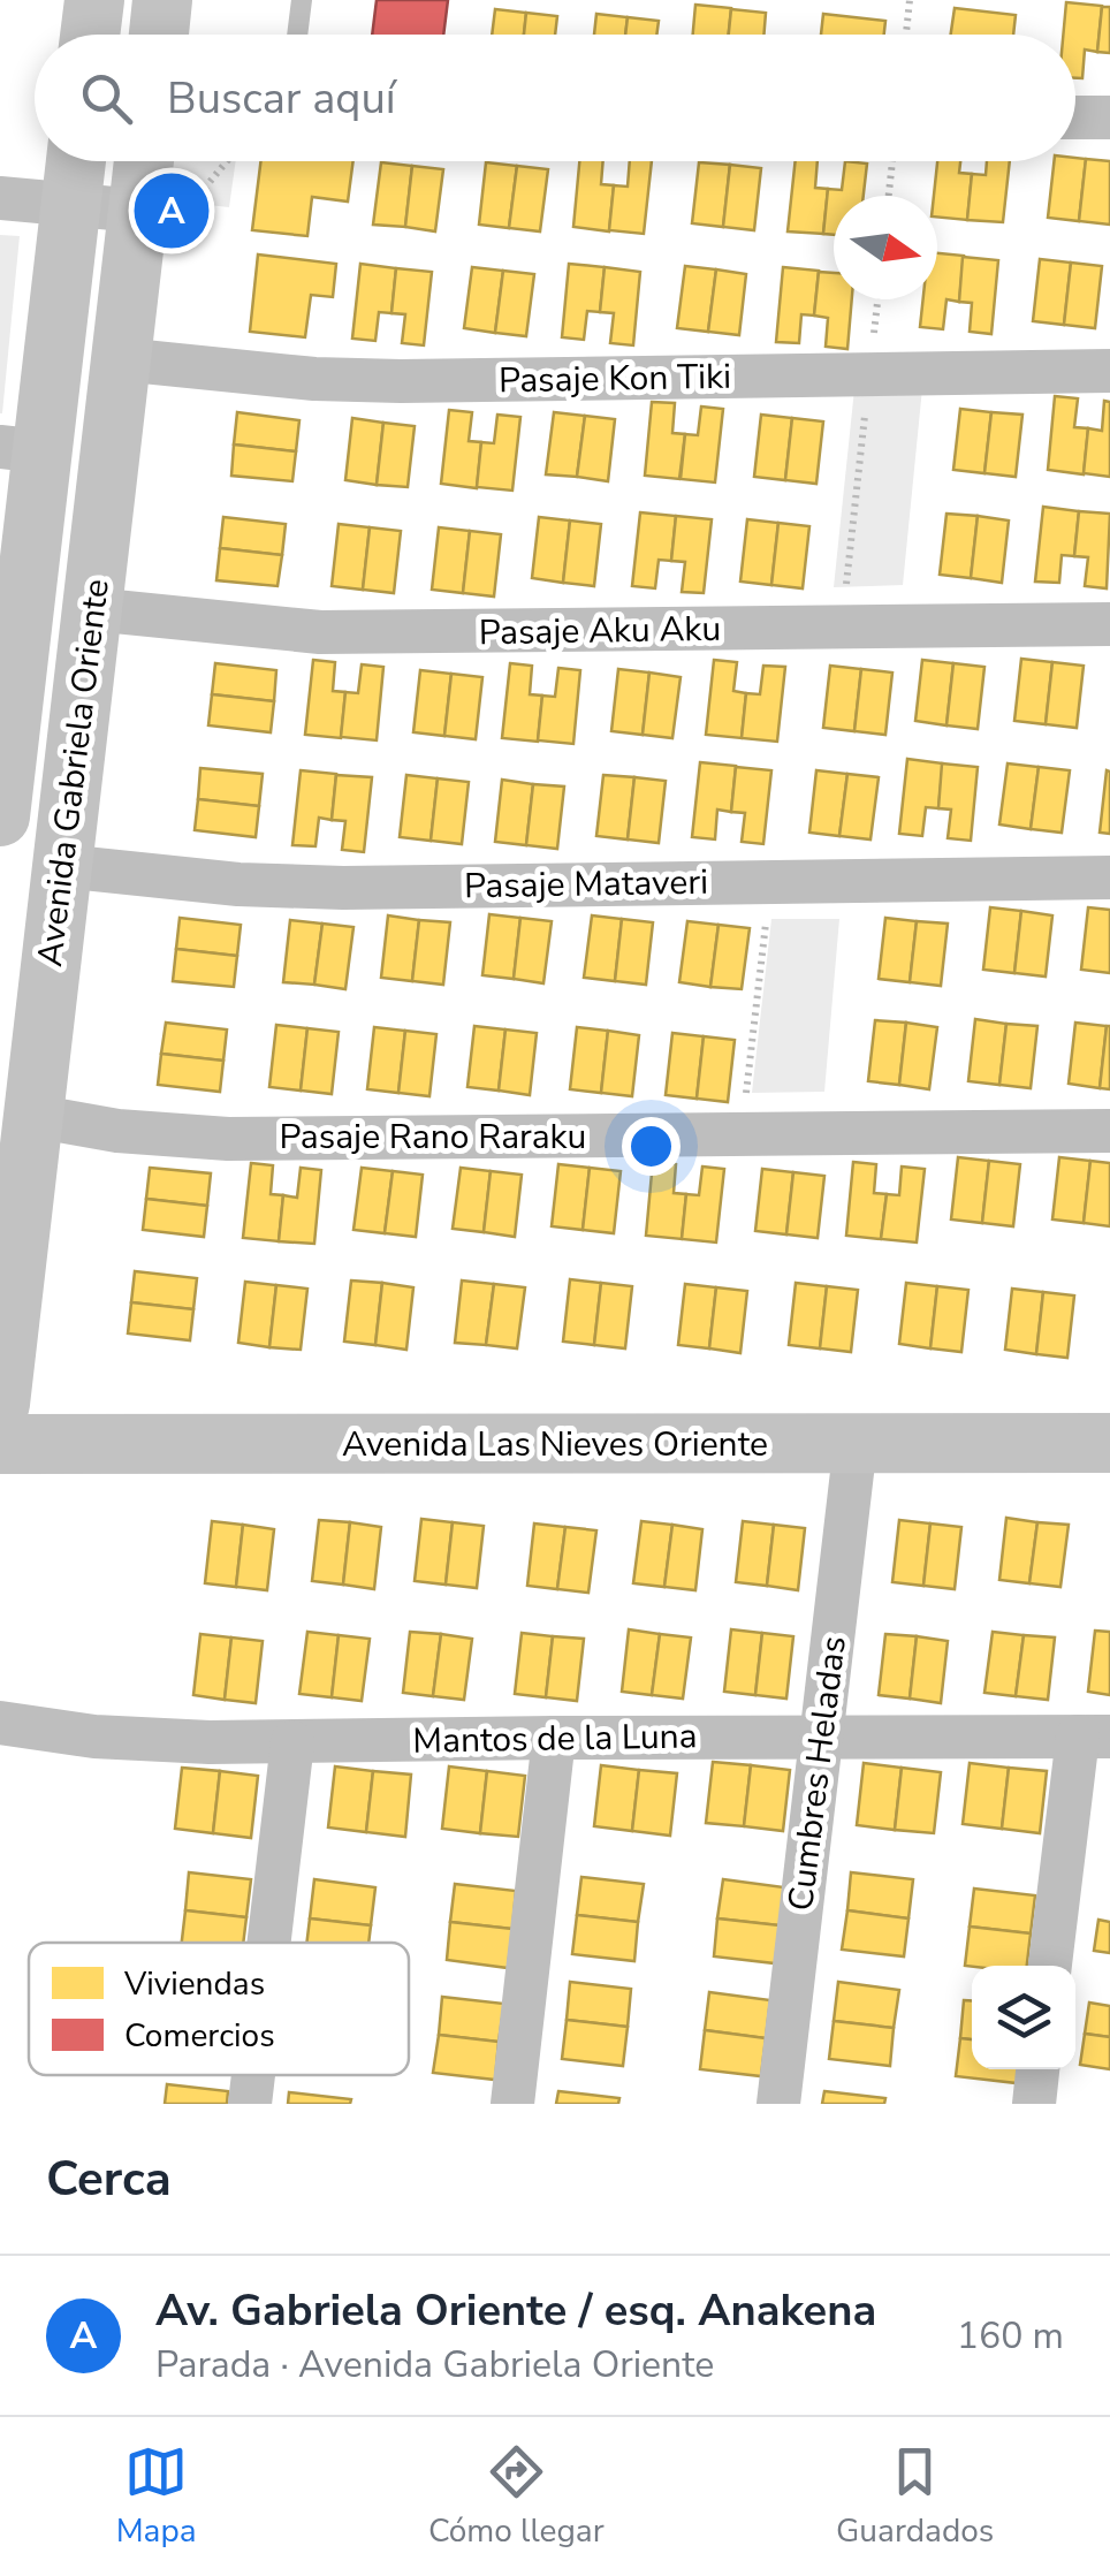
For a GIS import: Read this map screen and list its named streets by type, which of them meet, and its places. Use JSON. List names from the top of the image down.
{
  "streets": {
    "main road": ["Avenida Gabriela Oriente", "Avenida Las Nieves Oriente"],
    "street": [
      "Pasaje Kon Tiki",
      "Pasaje Aku Aku",
      "Pasaje Mataveri",
      "Pasaje Rano Raraku",
      "Mantos de la Luna",
      "Cumbres Heladas"
    ]
  },
  "crossings": [
    ["Pasaje Kon Tiki", "Avenida Gabriela Oriente"],
    ["Pasaje Aku Aku", "Avenida Gabriela Oriente"],
    ["Avenida Gabriela Oriente", "Pasaje Mataveri"],
    ["Avenida Gabriela Oriente", "Pasaje Rano Raraku"],
    ["Avenida Las Nieves Oriente", "Cumbres Heladas"],
    ["Mantos de la Luna", "Cumbres Heladas"]
  ],
  "legend": ["Viviendas", "Comercios"],
  "north": "right",
  "page": {
    "search": "Buscar aquí",
    "pins": "A",
    "heading": "Cerca",
    "list": [
      {
        "mark": "A",
        "name": "Av. Gabriela Oriente / esq. Anakena",
        "note": "Parada · Avenida Gabriela Oriente",
        "value": "160 m"
      }
    ],
    "nav": ["Mapa", "Cómo llegar", "Guardados"]
  }
}
